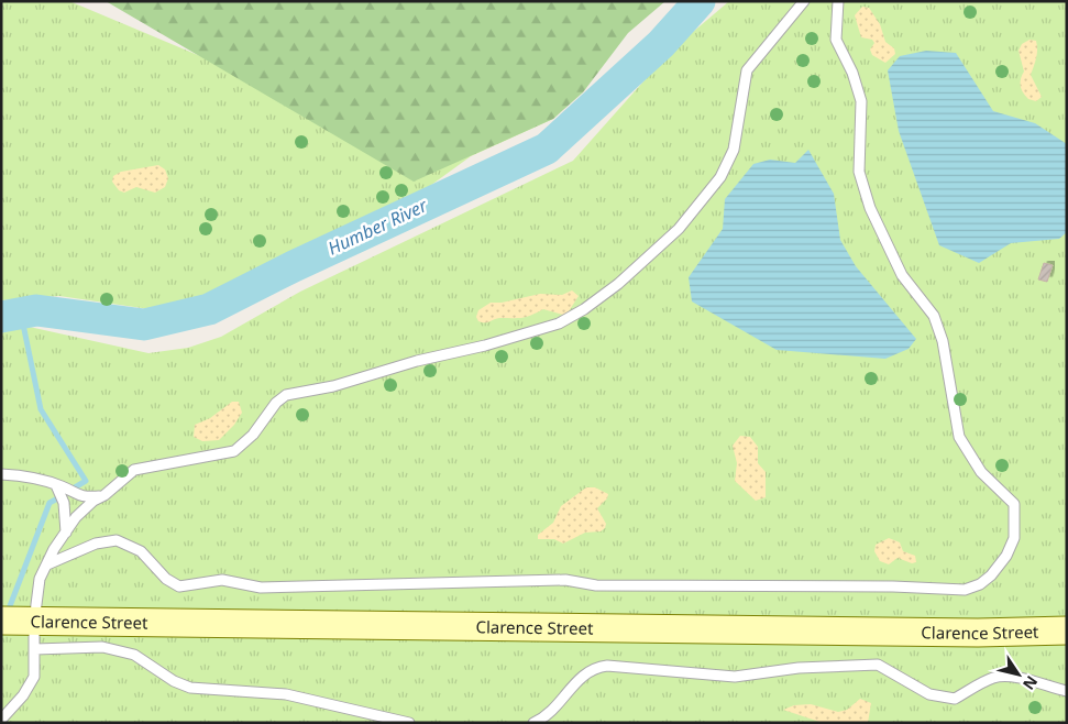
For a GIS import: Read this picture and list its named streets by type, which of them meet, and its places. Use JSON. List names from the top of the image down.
{
  "streets": {
    "street": ["Clarence Street"]
  },
  "water": ["Humber River"],
  "north": "bottom right"
}
